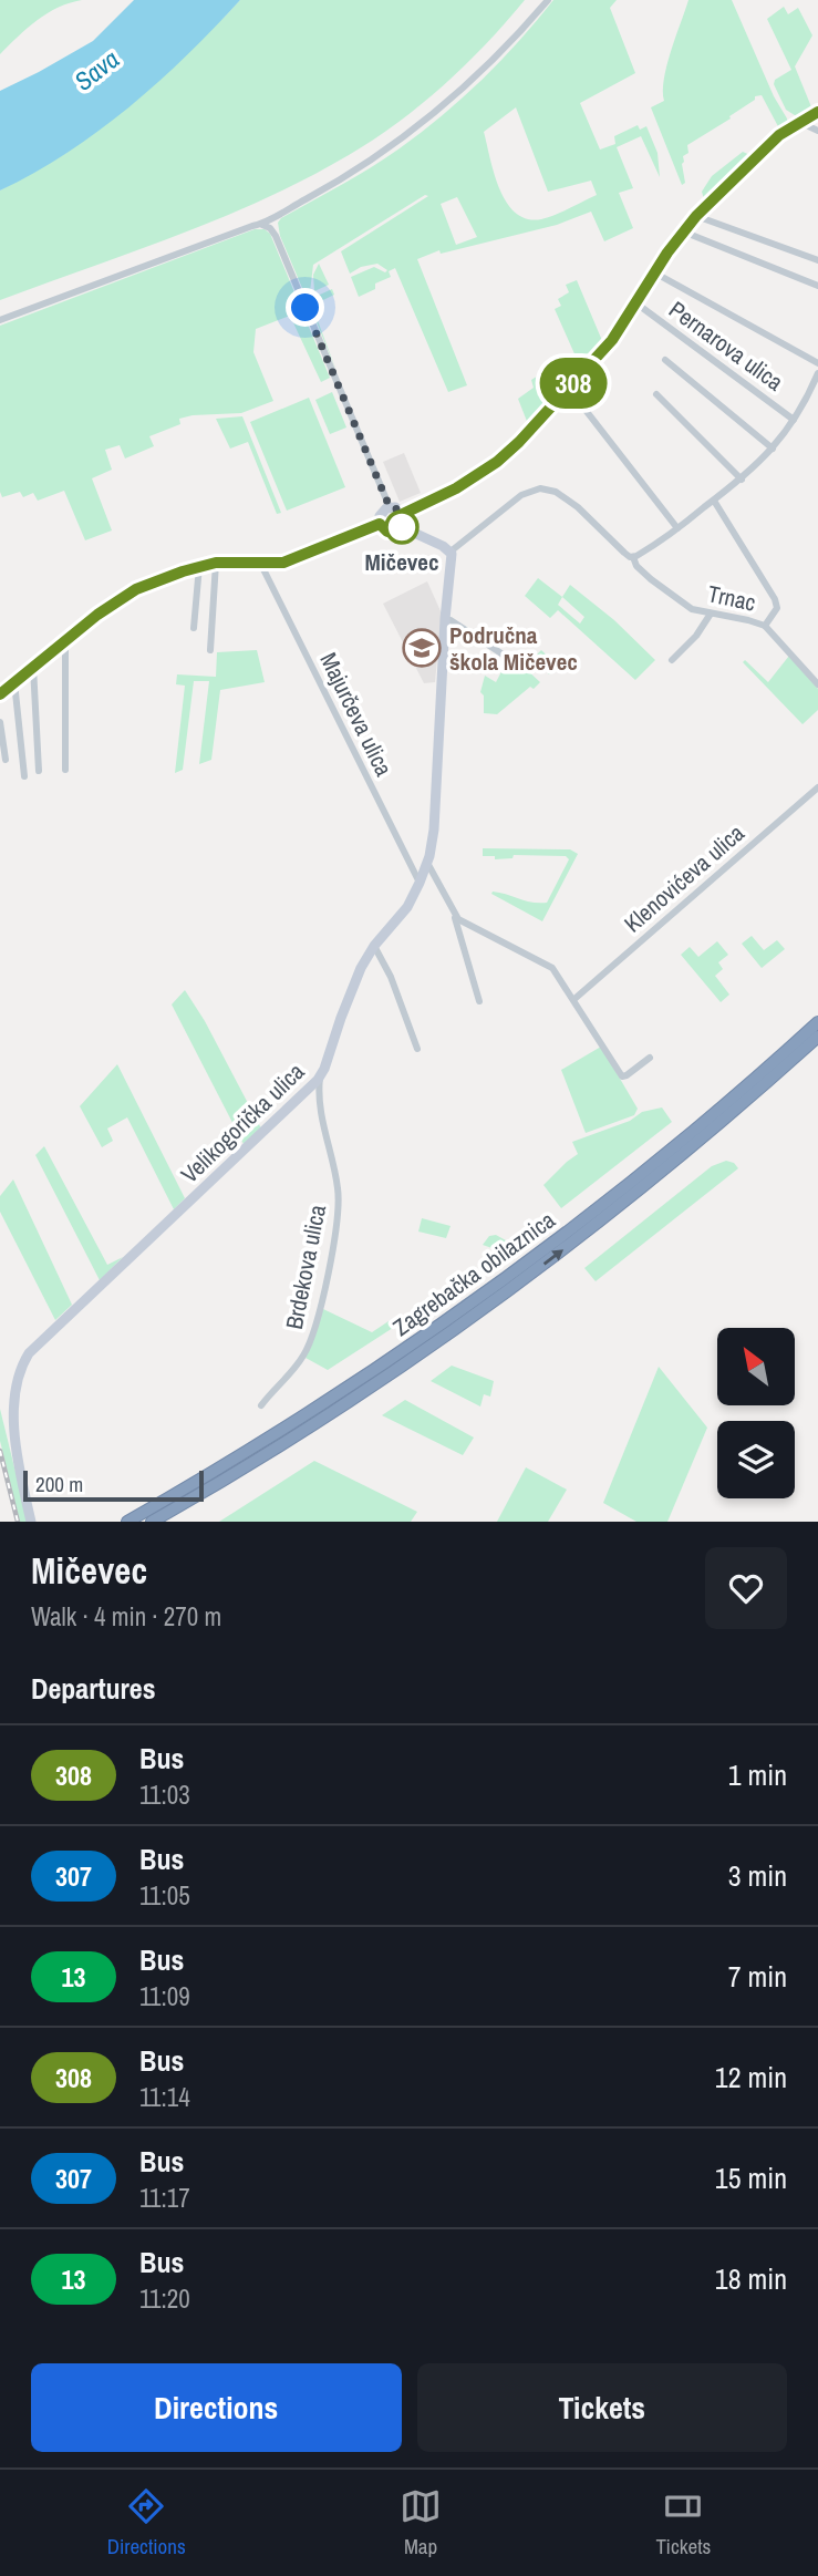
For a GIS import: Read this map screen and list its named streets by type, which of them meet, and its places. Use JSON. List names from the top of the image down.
{
  "streets": {
    "highway": ["Zagrebačka obilaznica"],
    "street": [
      "Pernarova ulica",
      "Trnac",
      "Majurčeva ulica",
      "Klenovićeva ulica",
      "Velikogorička ulica",
      "Brdekova ulica"
    ]
  },
  "crossings": [
    ["Trnac", "Velikogorička ulica"],
    ["Majurčeva ulica", "Velikogorička ulica"],
    ["Velikogorička ulica", "Brdekova ulica"]
  ],
  "water": ["Sava"],
  "places": {
    "other": ["Mičevec"],
    "school or university": ["Područna škola Mičevec"]
  },
  "lines": ["bus line 308"],
  "scale_bar": "200 m",
  "north": "top left",
  "page": {
    "on_map": "308",
    "scale": "200 m",
    "heading": [
      ["Mičevec", "Walk · 4 min · 270 m"],
      "Departures"
    ],
    "list": [
      {
        "mark": "308",
        "name": "Bus",
        "note": "11:03",
        "value": "1 min"
      },
      {
        "mark": "307",
        "name": "Bus",
        "note": "11:05",
        "value": "3 min"
      },
      {
        "mark": "13",
        "name": "Bus",
        "note": "11:09",
        "value": "7 min"
      },
      {
        "mark": "308",
        "name": "Bus",
        "note": "11:14",
        "value": "12 min"
      },
      {
        "mark": "307",
        "name": "Bus",
        "note": "11:17",
        "value": "15 min"
      },
      {
        "mark": "13",
        "name": "Bus",
        "note": "11:20",
        "value": "18 min"
      }
    ],
    "buttons": ["Directions", "Tickets"],
    "tabs": ["Directions", "Map", "Tickets"]
  }
}
